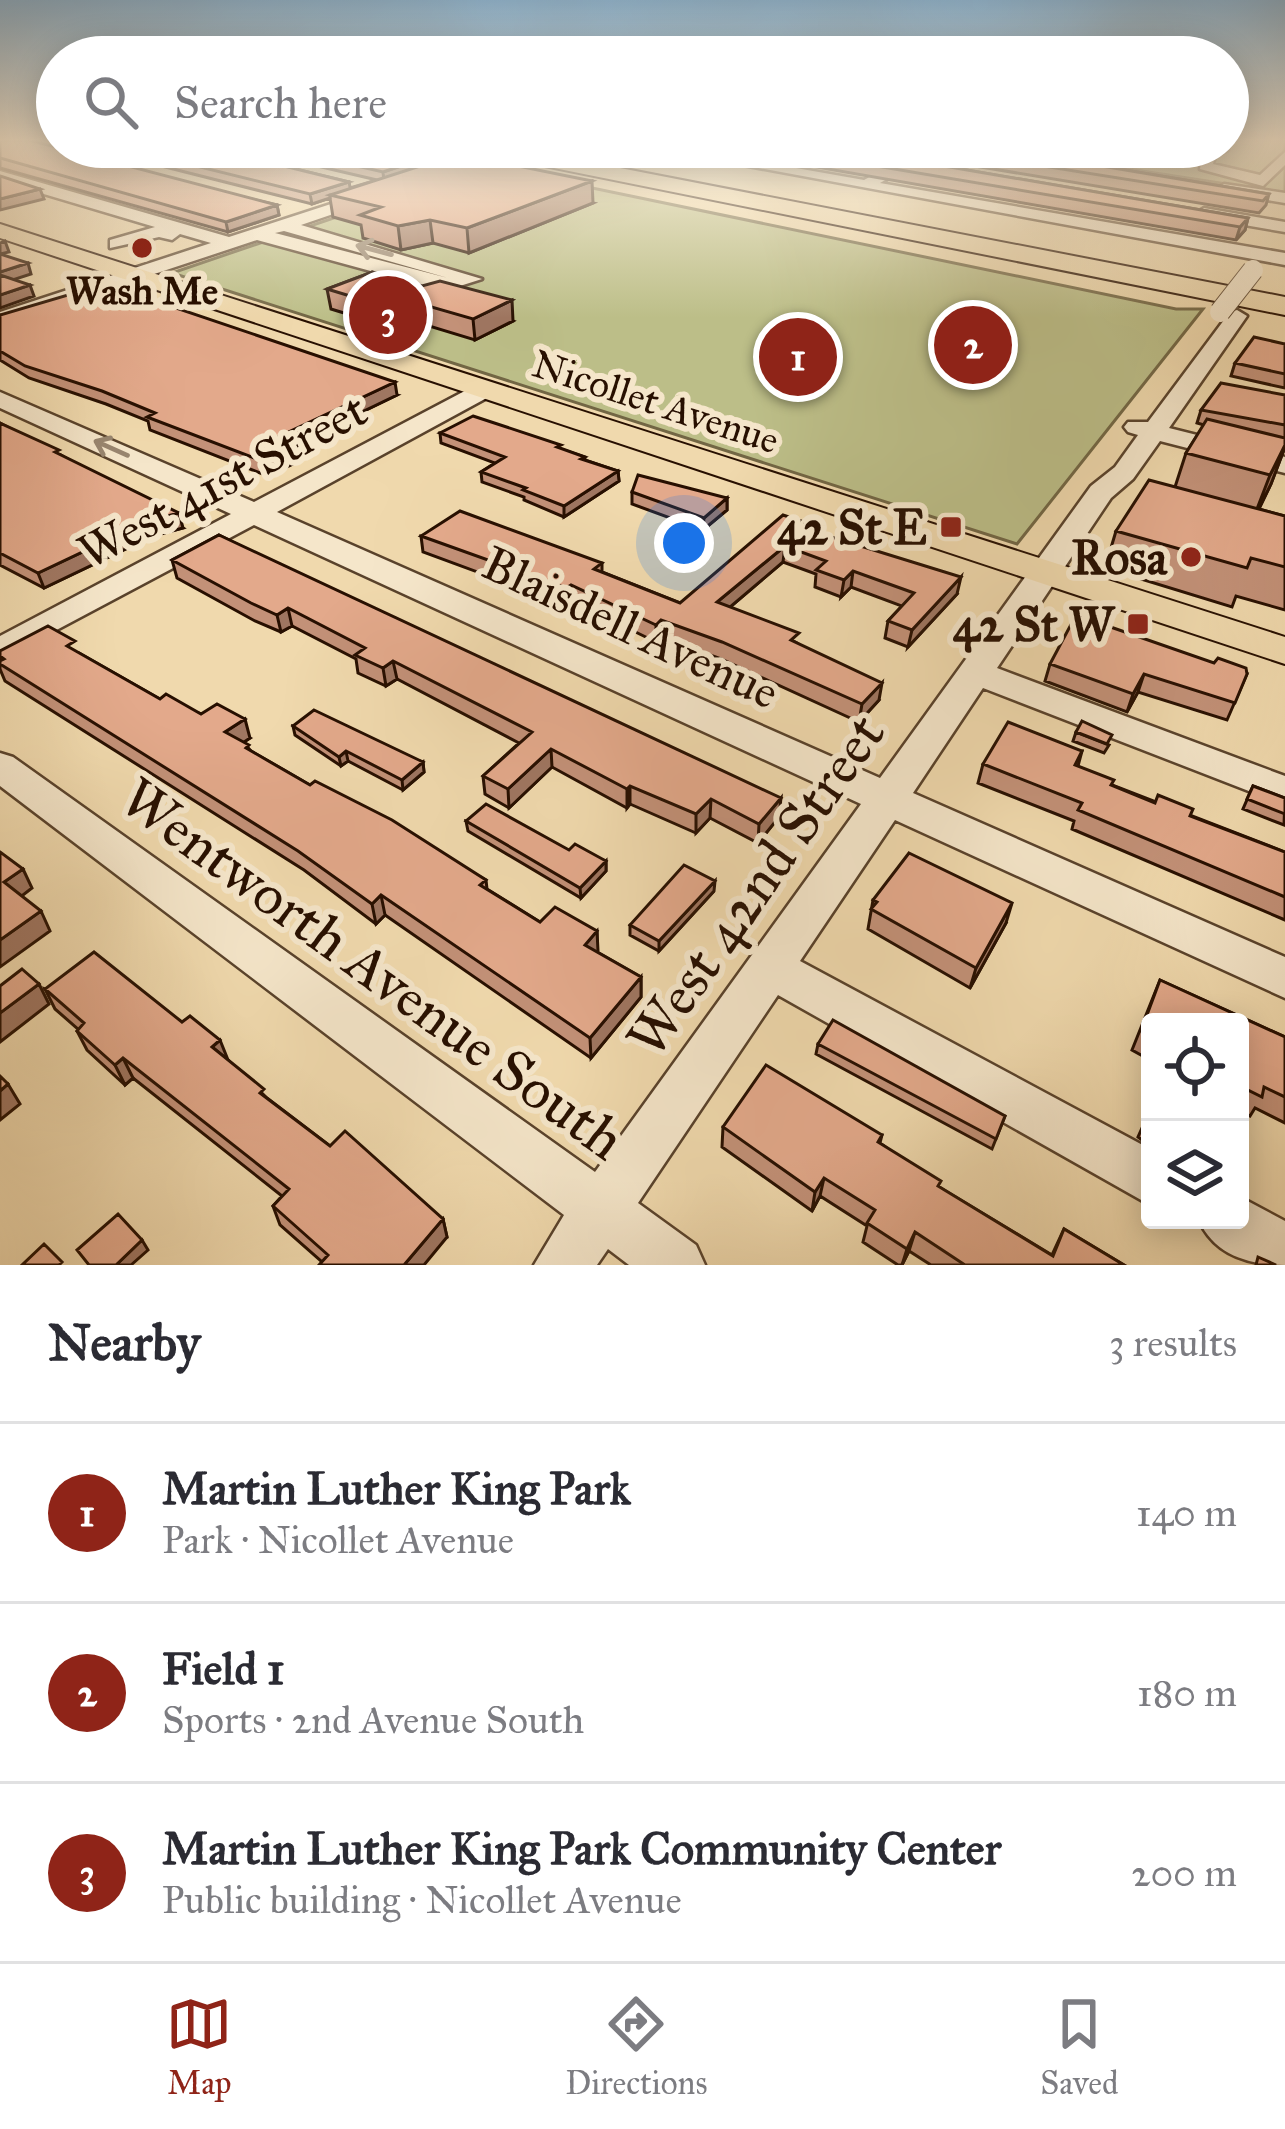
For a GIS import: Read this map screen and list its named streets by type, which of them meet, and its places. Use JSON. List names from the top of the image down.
{
  "streets": {
    "main road": ["Nicollet Avenue"],
    "street": [
      "West 41st Street",
      "Blaisdell Avenue",
      "West 42nd Street",
      "Wentworth Avenue South"
    ]
  },
  "crossings": [
    ["Nicollet Avenue", "West 41st Street"],
    ["Nicollet Avenue", "West 42nd Street"],
    ["West 41st Street", "Blaisdell Avenue"],
    ["Blaisdell Avenue", "West 42nd Street"],
    ["West 42nd Street", "Wentworth Avenue South"]
  ],
  "places": {
    "other": ["Wash Me", "Rosa"],
    "transit": ["42 St E", "42 St W"]
  },
  "page": {
    "search": "Search here",
    "pins": ["3", "2", "1"],
    "heading": ["Nearby", "3 results"],
    "list": [
      {
        "mark": "1",
        "name": "Martin Luther King Park",
        "note": "Park · Nicollet Avenue",
        "value": "140 m"
      },
      {
        "mark": "2",
        "name": "Field 1",
        "note": "Sports · 2nd Avenue South",
        "value": "180 m"
      },
      {
        "mark": "3",
        "name": "Martin Luther King Park Community Center",
        "note": "Public building · Nicollet Avenue",
        "value": "200 m"
      }
    ],
    "nav": ["Map", "Directions", "Saved"]
  }
}
